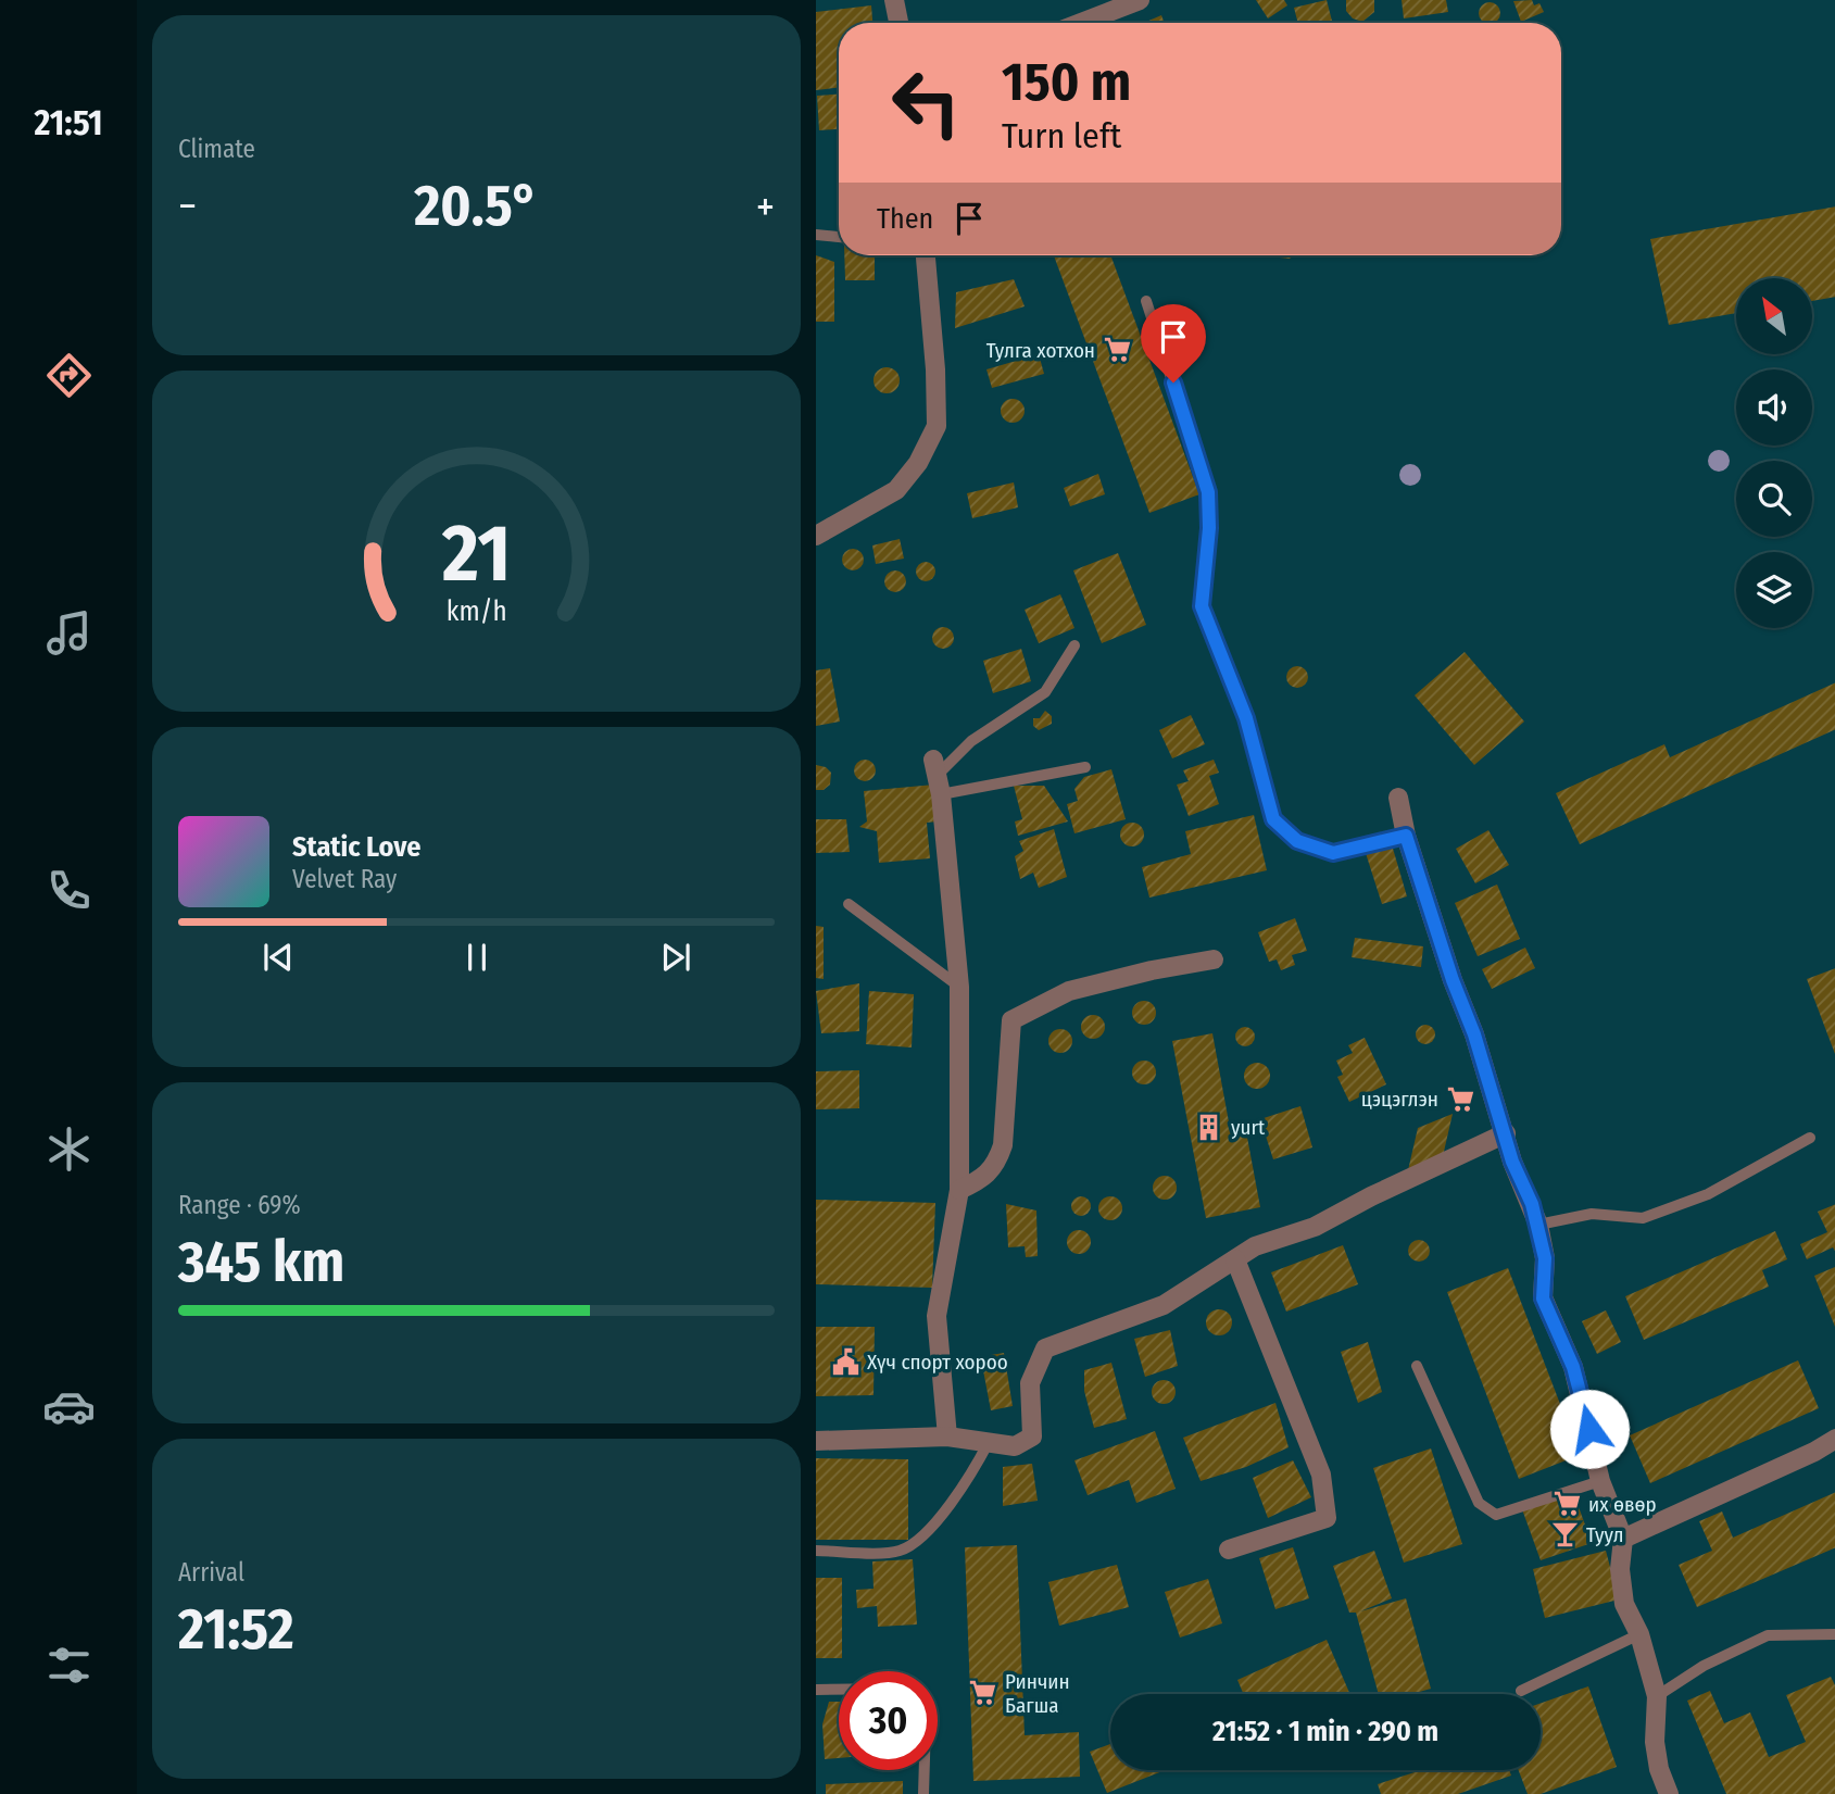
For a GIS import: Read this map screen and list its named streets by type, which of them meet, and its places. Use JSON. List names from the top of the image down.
{
  "places": {
    "supermarket": [
      "Тулга хотхон",
      "цэцэглэн",
      "их өвөр",
      "Ринчин Багша"
    ],
    "building": ["yurt"],
    "public building": ["Хүч спорт хороо"],
    "bar": ["Туул"]
  },
  "north": "top left",
  "page": {
    "tabs": "21:51",
    "tile": [
      "Climate",
      ["Range · 69%", "345 km"],
      ["Arrival", "21:52"]
    ],
    "turn": ["150 m", "Turn left"],
    "heat": ["−", "20.5°", "+"],
    "then": "Then",
    "song": ["Static Love", "Velvet Ray"],
    "limit": "30",
    "trip": "21:52 · 1 min · 290 m",
    "gauge": ["21", "km/h"]
  }
}
